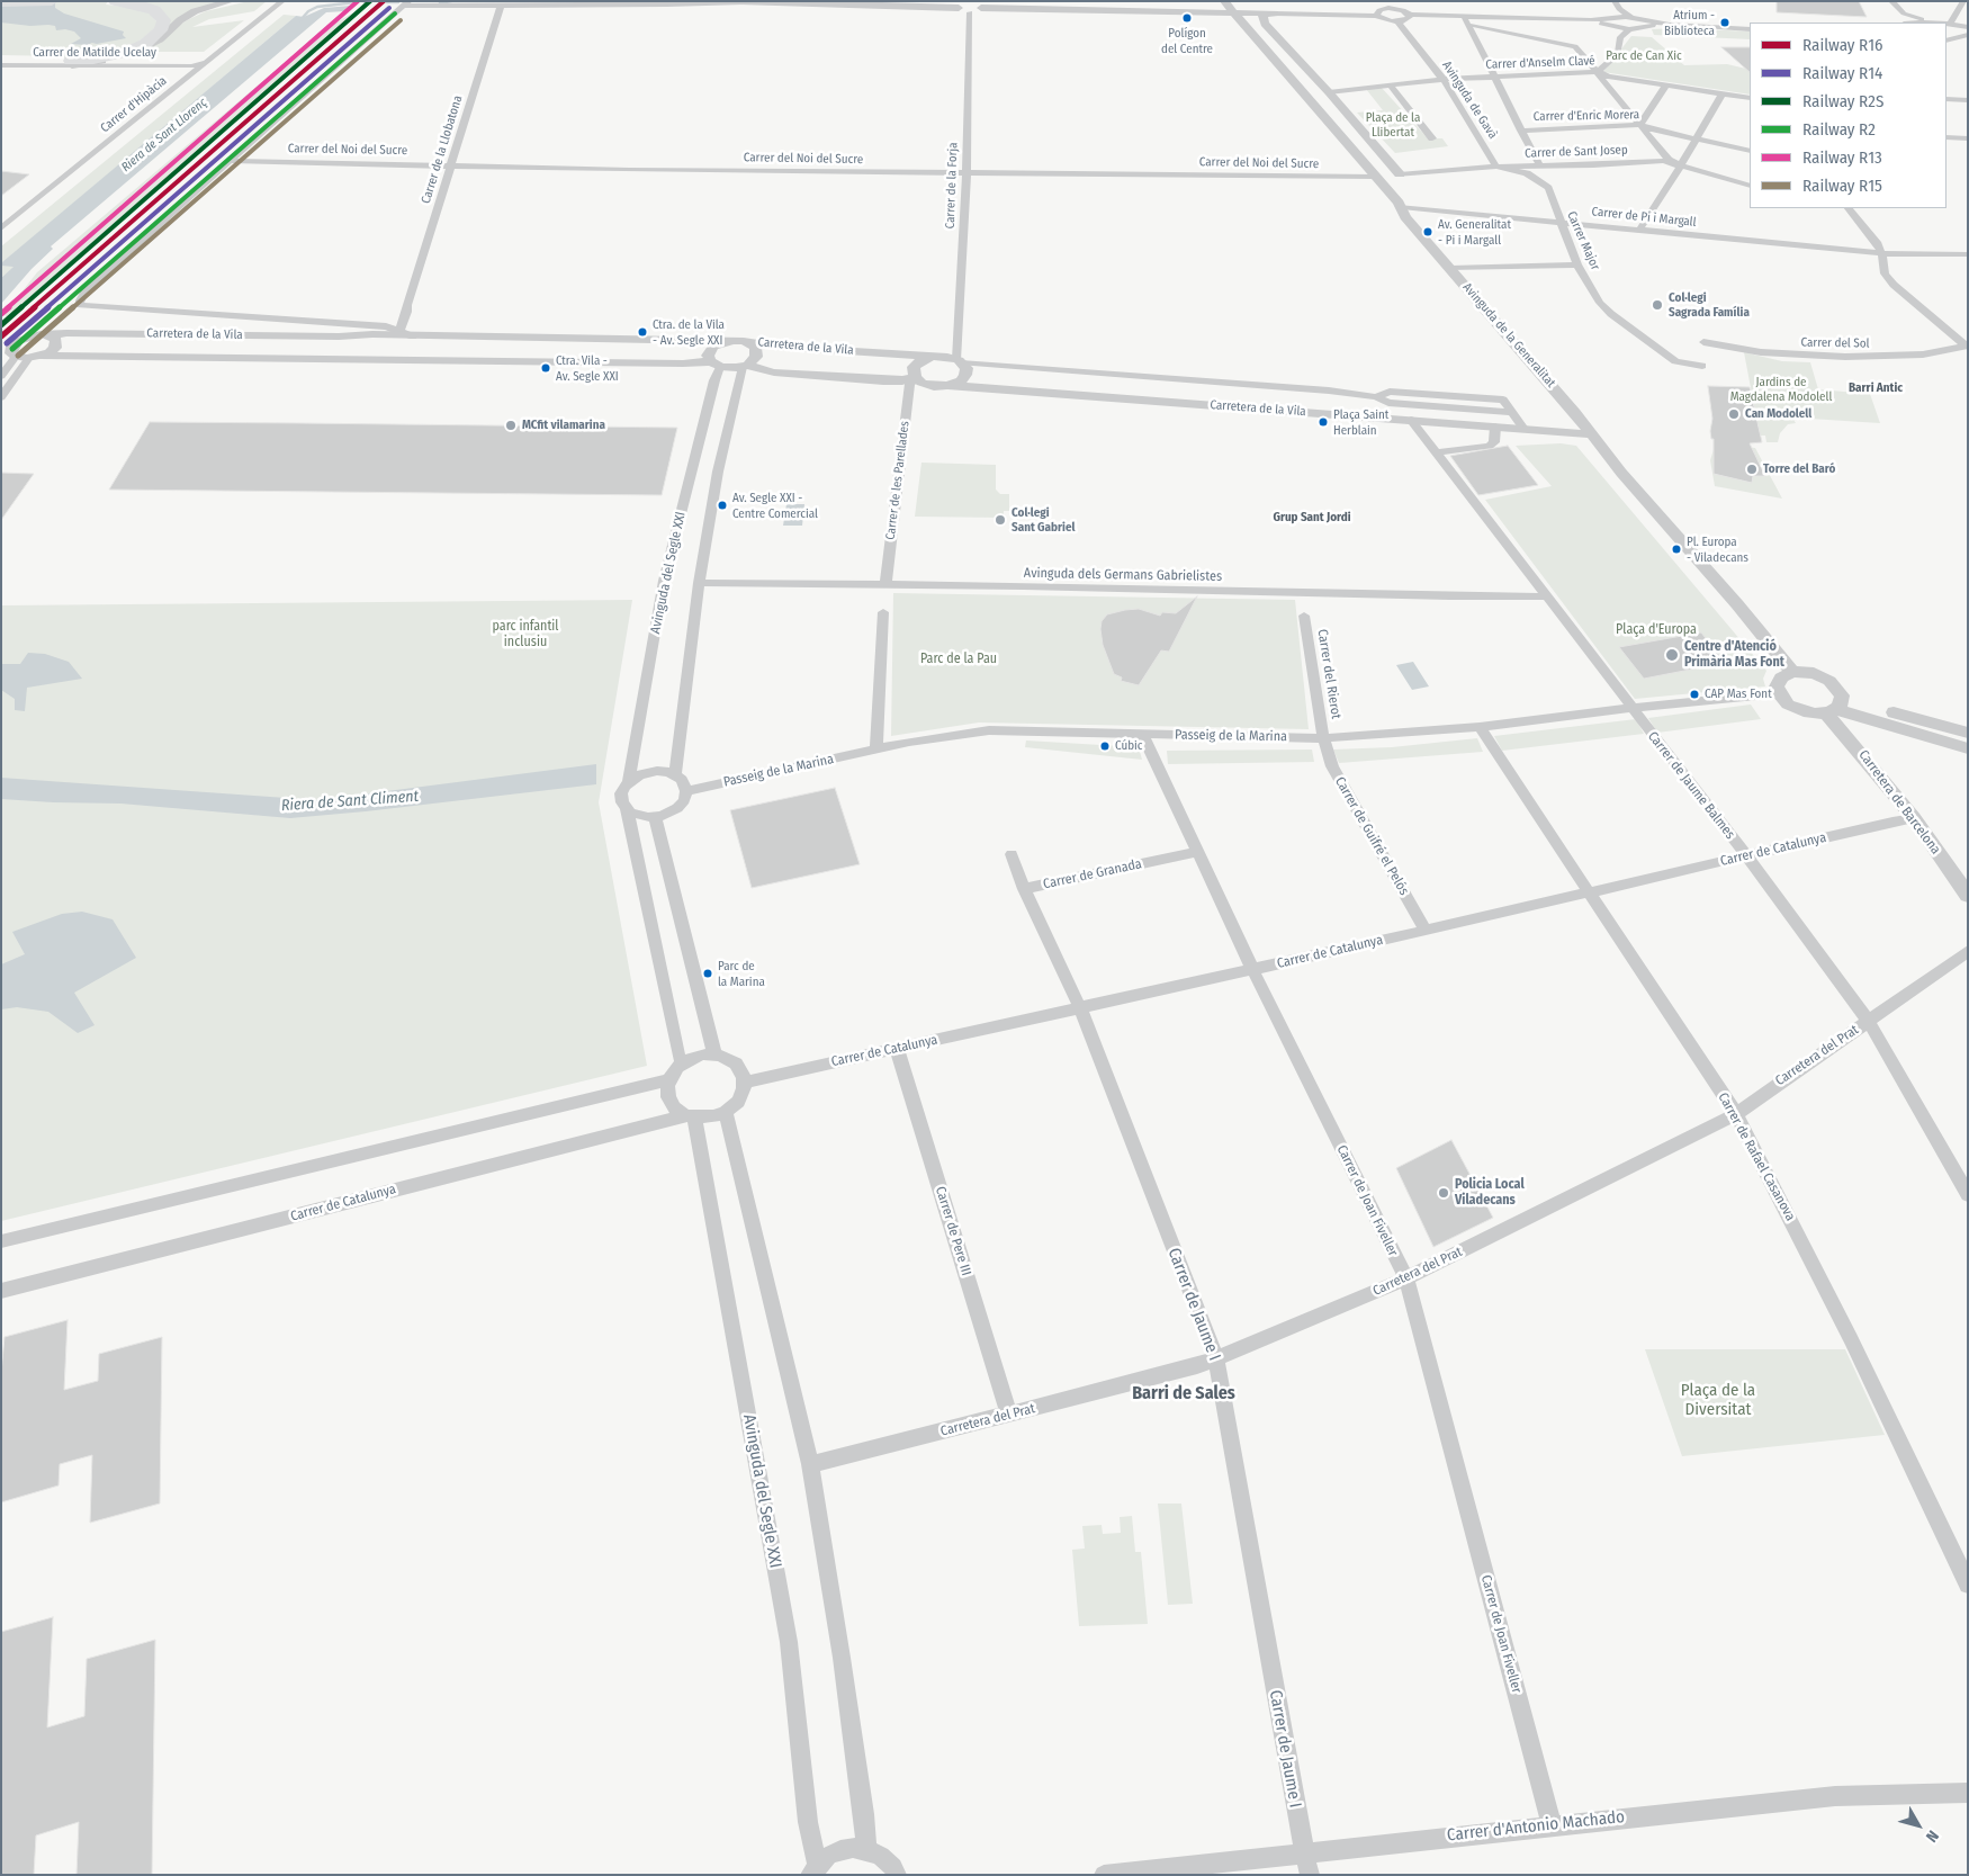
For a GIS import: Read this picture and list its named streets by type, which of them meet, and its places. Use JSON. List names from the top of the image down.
{
  "streets": {
    "street": [
      "Carrer de Matilde Ucelay",
      "Carrer d'Anselm Clavé",
      "Avinguda de Gavà",
      "Carrer d'Hipàcia",
      "Carrer d'Enric Morera",
      "Carrer del Noi del Sucre",
      "Carrer de la Llobatona",
      "Carrer de Sant Josep",
      "Carrer de la Forja",
      "Carrer de Pi i Margall",
      "Carrer Major",
      "Carretera de la Vila",
      "Avinguda de la Generalitat",
      "Carrer del Sol",
      "Carrer de les Parellades",
      "Avinguda del Segle XXI",
      "Avinguda dels Germans Gabrielistes",
      "Carrer del Rierot",
      "Passeig de la Marina",
      "Carrer de Jaume Balmes",
      "Carretera de Barcelona",
      "Carrer de Guifré el Pelós",
      "Carrer de Catalunya",
      "Carrer de Granada",
      "Carretera del Prat",
      "Carrer de Rafael Casanova",
      "Carrer de Joan Fiveller",
      "Carrer de Pere III",
      "Carrer de Jaume I",
      "Carrer d'Antonio Machado"
    ]
  },
  "crossings": [
    ["Carrer de Matilde Ucelay", "Carrer d'Hipàcia"],
    ["Carrer d'Anselm Clavé", "Avinguda de Gavà"],
    ["Avinguda de Gavà", "Carrer de Sant Josep"],
    ["Avinguda de Gavà", "Carrer Major"],
    ["Carrer del Noi del Sucre", "Carrer de la Llobatona"],
    ["Carrer del Noi del Sucre", "Carrer de la Forja"],
    ["Carrer del Noi del Sucre", "Avinguda de la Generalitat"],
    ["Carrer de la Llobatona", "Carretera de la Vila"],
    ["Carrer de Sant Josep", "Carrer Major"],
    ["Carrer de la Forja", "Carretera de la Vila"],
    ["Carrer de Pi i Margall", "Carrer Major"],
    ["Carrer de Pi i Margall", "Avinguda de la Generalitat"],
    ["Carretera de la Vila", "Avinguda de la Generalitat"],
    ["Carretera de la Vila", "Carrer de les Parellades"],
    ["Carretera de la Vila", "Avinguda del Segle XXI"],
    ["Carretera de la Vila", "Carrer de Jaume Balmes"],
    ["Avinguda de la Generalitat", "Passeig de la Marina"],
    ["Avinguda de la Generalitat", "Carretera de Barcelona"],
    ["Carrer de les Parellades", "Avinguda dels Germans Gabrielistes"],
    ["Avinguda del Segle XXI", "Passeig de la Marina"],
    ["Avinguda del Segle XXI", "Carrer de Catalunya"],
    ["Avinguda dels Germans Gabrielistes", "Carrer de Jaume Balmes"],
    ["Carrer del Rierot", "Passeig de la Marina"],
    ["Carrer del Rierot", "Carrer de Guifré el Pelós"],
    ["Passeig de la Marina", "Carrer de Jaume Balmes"],
    ["Passeig de la Marina", "Carretera de Barcelona"],
    ["Passeig de la Marina", "Carrer de Guifré el Pelós"],
    ["Passeig de la Marina", "Carrer de Rafael Casanova"],
    ["Passeig de la Marina", "Carrer de Joan Fiveller"],
    ["Carrer de Jaume Balmes", "Carrer de Catalunya"],
    ["Carrer de Jaume Balmes", "Carretera del Prat"],
    ["Carretera de Barcelona", "Carrer de Catalunya"],
    ["Carrer de Guifré el Pelós", "Carrer de Catalunya"],
    ["Carrer de Catalunya", "Carrer de Rafael Casanova"],
    ["Carrer de Catalunya", "Carrer de Joan Fiveller"],
    ["Carrer de Catalunya", "Carrer de Pere III"],
    ["Carrer de Catalunya", "Carrer de Jaume I"],
    ["Carrer de Granada", "Carrer de Joan Fiveller"],
    ["Carrer de Granada", "Carrer de Jaume I"],
    ["Carretera del Prat", "Carrer de Rafael Casanova"],
    ["Carretera del Prat", "Carrer de Joan Fiveller"],
    ["Carretera del Prat", "Carrer de Pere III"],
    ["Carretera del Prat", "Carrer de Jaume I"],
    ["Carrer de Joan Fiveller", "Carrer d'Antonio Machado"],
    ["Carrer de Jaume I", "Carrer d'Antonio Machado"]
  ],
  "districts": ["Barri Antic", "Grup Sant Jordi", "Barri de Sales"],
  "water": ["Riera de Sant Llorenç", "Riera de Sant Climent"],
  "parks": [
    "Parc de Can Xic",
    "Plaça de la Llibertat",
    "Jardins de Magdalena Modolell",
    "parc infantil inclusiu",
    "Plaça d'Europa",
    "Parc de la Pau",
    "Plaça de la Diversitat"
  ],
  "places": [
    "Polígon del Centre",
    "Atrium - Biblioteca",
    "Av. Generalitat - Pi i Margall",
    "Col·legi Sagrada Família",
    "Ctra. de la Vila - Av. Segle XXI",
    "Ctra. Vila - Av. Segle XXI",
    "Can Modolell",
    "Plaça Saint Herblain",
    "MCfit vilamarina",
    "Torre del Baró",
    "Av. Segle XXI - Centre Comercial",
    "Col·legi Sant Gabriel",
    "Pl. Europa - Viladecans",
    "Centre d'Atenció Primària Mas Font",
    "CAP Mas Font",
    "Cúbic",
    "Parc de la Marina",
    "Policia Local Viladecans"
  ],
  "lines": [
    "rail line R16",
    "rail line R2S",
    "rail line R13",
    "rail line R14",
    "rail line R2",
    "rail line R15"
  ],
  "legend": [
    "Railway R16",
    "Railway R14",
    "Railway R2S",
    "Railway R2",
    "Railway R13",
    "Railway R15"
  ],
  "north": "bottom right"
}
